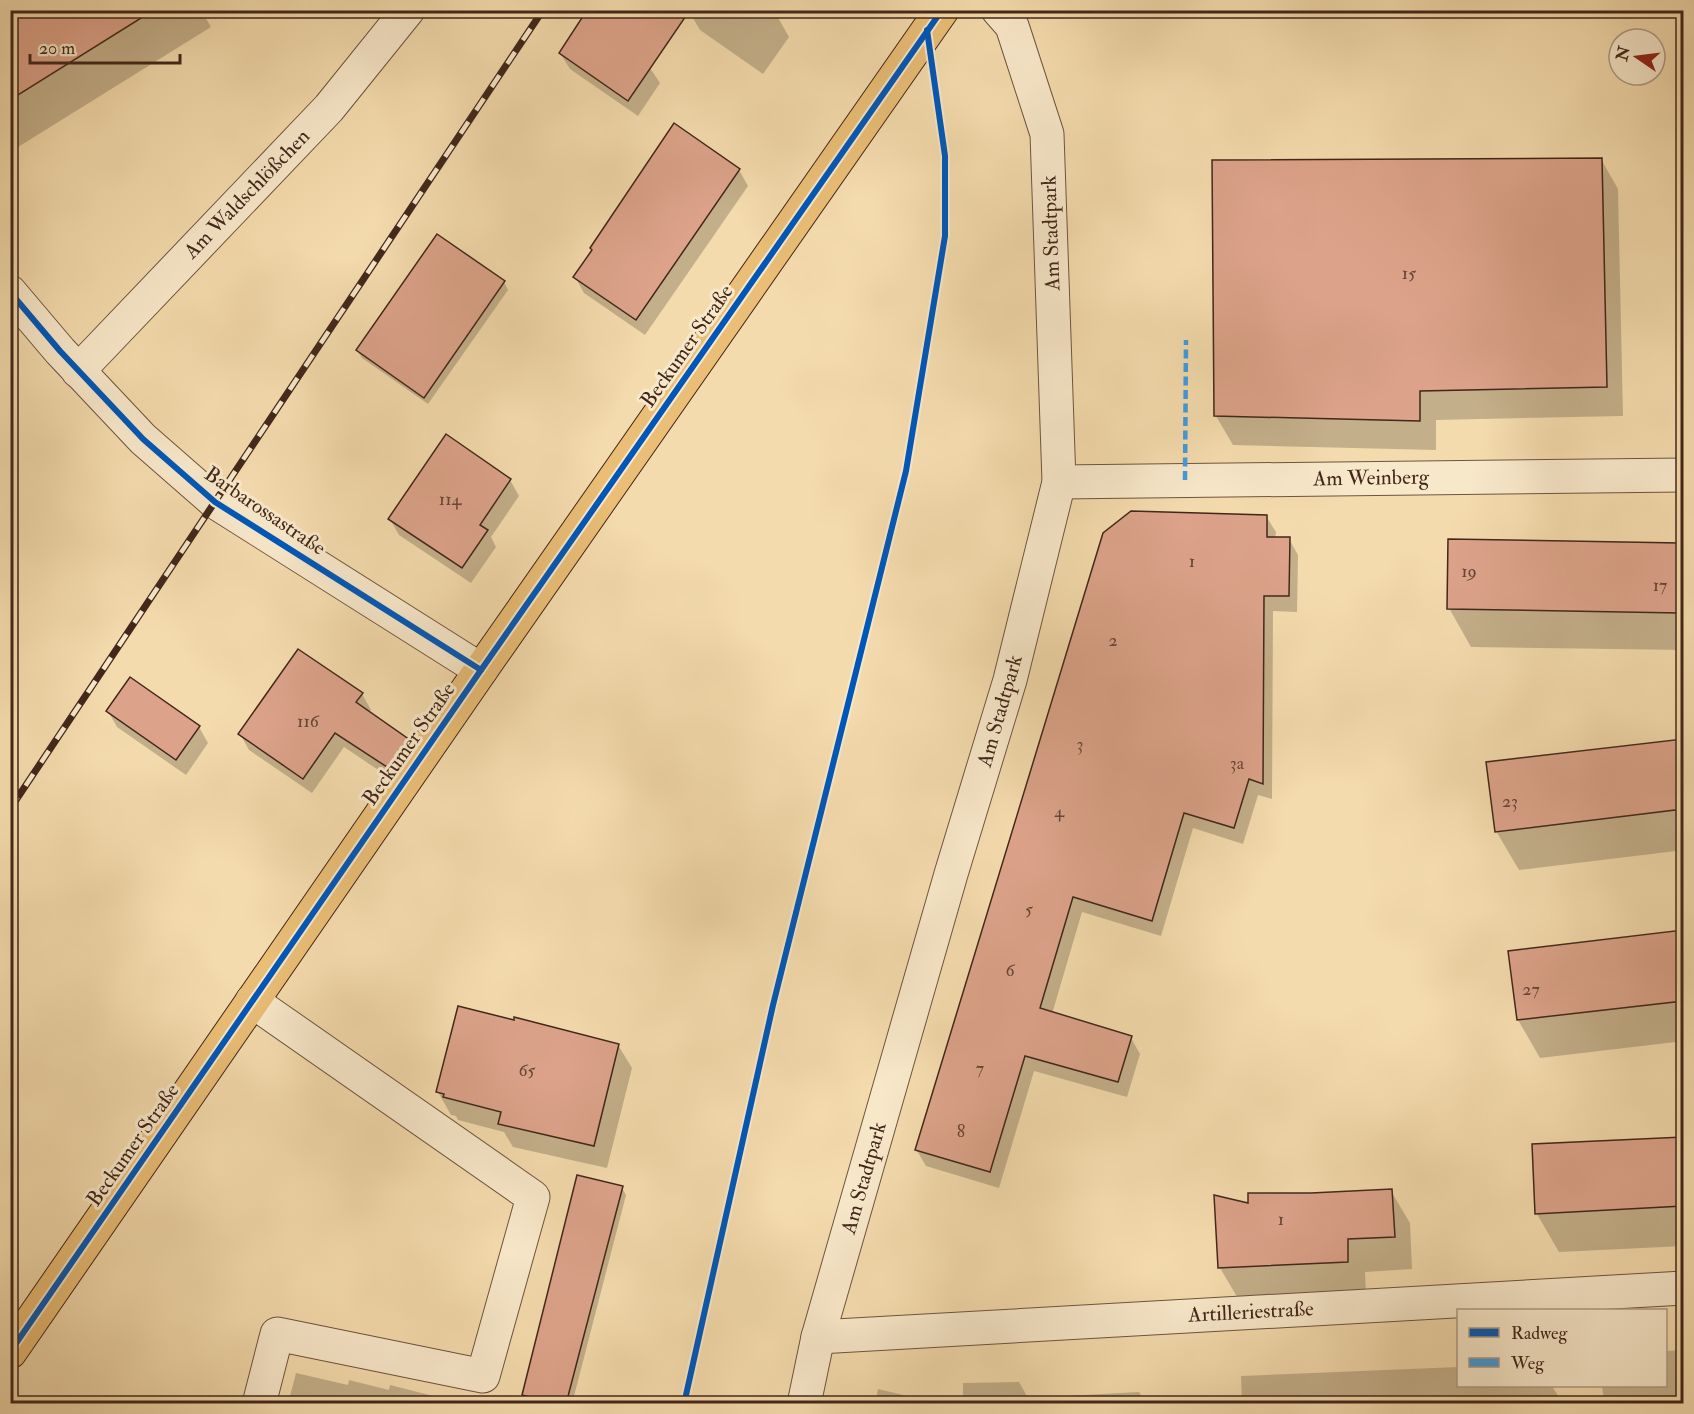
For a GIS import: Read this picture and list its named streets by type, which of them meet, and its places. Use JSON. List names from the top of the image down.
{
  "streets": {
    "main road": ["Beckumer Straße"],
    "street": [
      "Am Waldschlößchen",
      "Am Stadtpark",
      "Am Weinberg",
      "Barbarossastraße",
      "Artilleriestraße"
    ]
  },
  "crossings": [
    ["Am Waldschlößchen", "Barbarossastraße"],
    ["Am Stadtpark", "Am Weinberg"],
    ["Am Stadtpark", "Artilleriestraße"],
    ["Beckumer Straße", "Barbarossastraße"]
  ],
  "house_numbers": [
    "15",
    "114",
    "1",
    "19",
    "17",
    "2",
    "116",
    "3",
    "3a",
    "23",
    "4",
    "5",
    "6",
    "27",
    "7",
    "65",
    "8",
    "1"
  ],
  "legend": ["Radweg", "Weg"],
  "scale_bar": "20 m",
  "north": "left"
}
